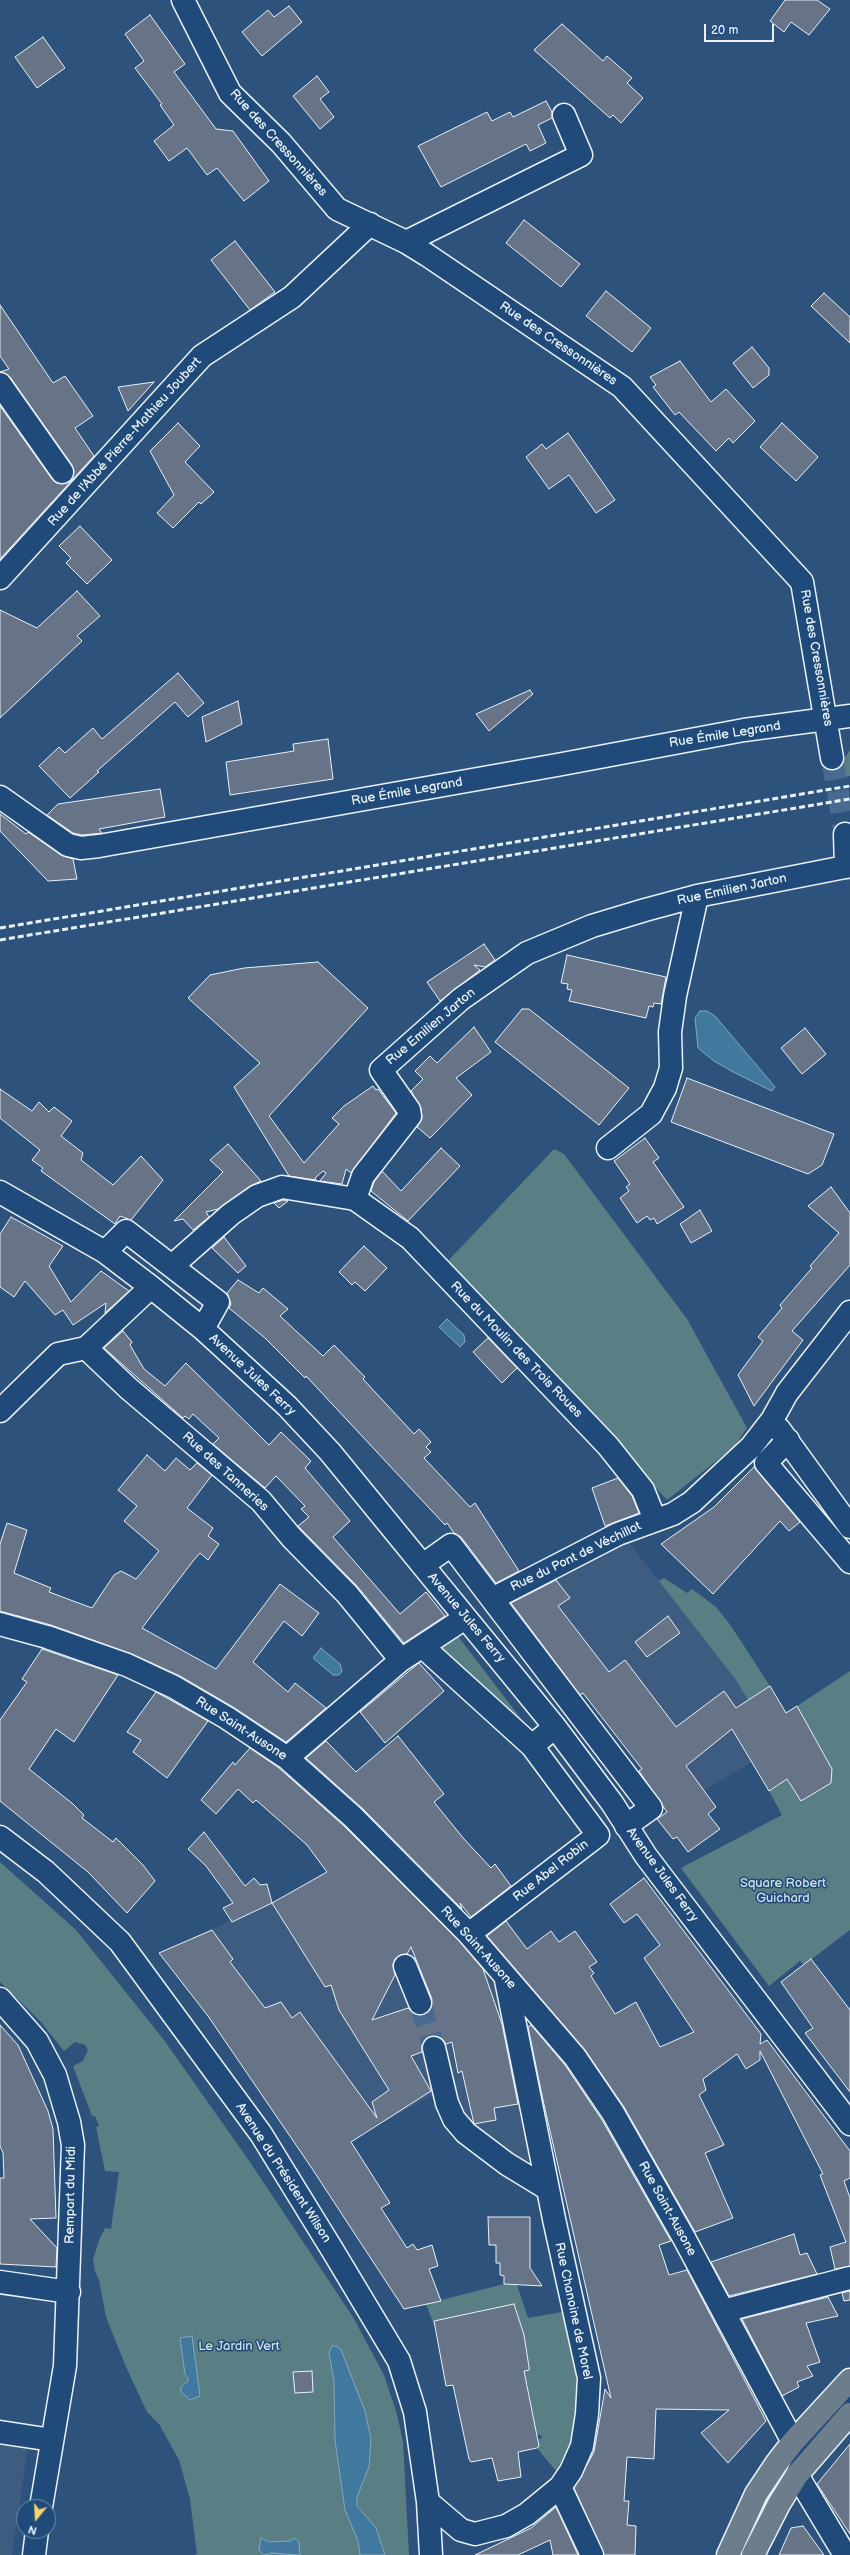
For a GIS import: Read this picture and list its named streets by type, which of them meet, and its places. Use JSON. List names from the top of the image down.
{
  "streets": {
    "street": [
      "Rue des Cressonnières",
      "Rue de l'Abbé Pierre-Mathieu Joubert",
      "Rue Émile Legrand",
      "Rue Emilien Jarton",
      "Rue du Moulin des Trois Roues",
      "Avenue Jules Ferry",
      "Rue des Tanneries",
      "Rue du Pont de Véchillot",
      "Rue Saint-Ausone",
      "Rue Abel Robin",
      "Avenue du Président Wilson",
      "Rempart du Midi",
      "Rue Chanoine de Morel"
    ]
  },
  "crossings": [
    ["Rue des Cressonnières", "Rue de l'Abbé Pierre-Mathieu Joubert"],
    ["Rue des Cressonnières", "Rue Émile Legrand"],
    ["Rue Emilien Jarton", "Rue du Moulin des Trois Roues"],
    ["Rue du Moulin des Trois Roues", "Rue du Pont de Véchillot"],
    ["Rue Saint-Ausone", "Rue Abel Robin"],
    ["Rue Saint-Ausone", "Rue Chanoine de Morel"],
    ["Avenue du Président Wilson", "Rue Chanoine de Morel"]
  ],
  "parks": ["Square Robert Guichard", "Le Jardin Vert"],
  "scale_bar": "20 m",
  "north": "bottom"
}
